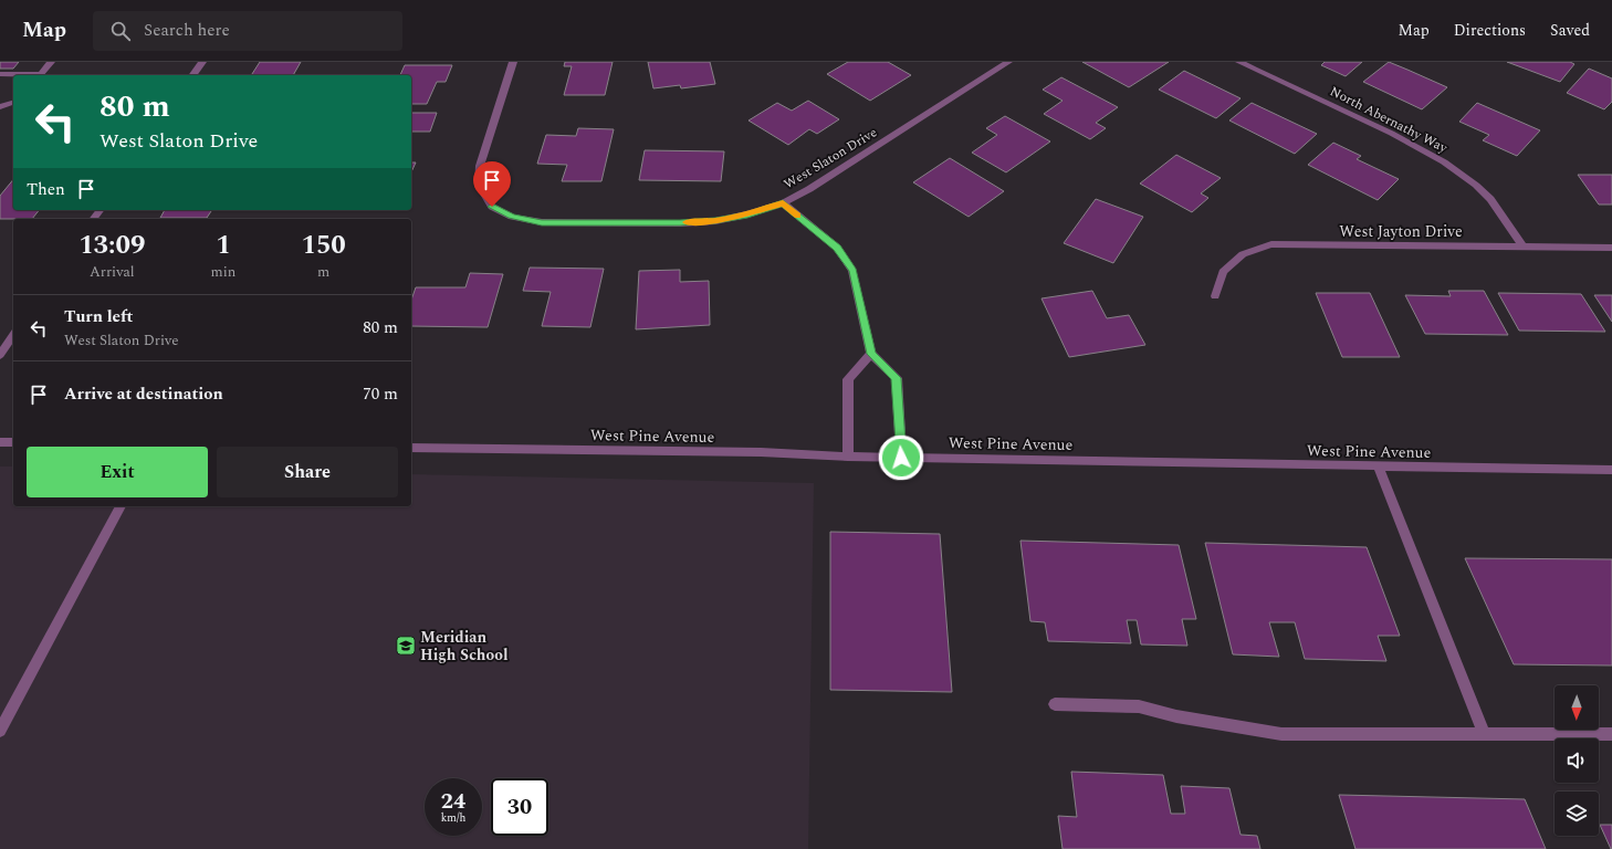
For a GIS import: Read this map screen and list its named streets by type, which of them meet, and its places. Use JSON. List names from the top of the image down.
{
  "streets": {
    "street": [
      "North Abernathy Way",
      "West Slaton Drive",
      "West Jayton Drive",
      "West Pine Avenue"
    ]
  },
  "crossings": [
    ["North Abernathy Way", "West Jayton Drive"]
  ],
  "places": {
    "school or university": ["Meridian High School"]
  },
  "north": "bottom",
  "page": {
    "header": "Map",
    "search": "Search here",
    "nav": ["Map", "Directions", "Saved"],
    "turn": ["80 m", "West Slaton Drive"],
    "then": "Then",
    "eta": [
      "13:09",
      "Arrival",
      "1",
      "min",
      "150",
      "m"
    ],
    "list": [
      {
        "name": "Turn left",
        "note": "West Slaton Drive",
        "value": "80 m"
      },
      {
        "name": "Arrive at destination",
        "value": "70 m"
      }
    ],
    "buttons": ["Exit", "Share"],
    "speed": "24 km/h",
    "limit": "30"
  }
}
